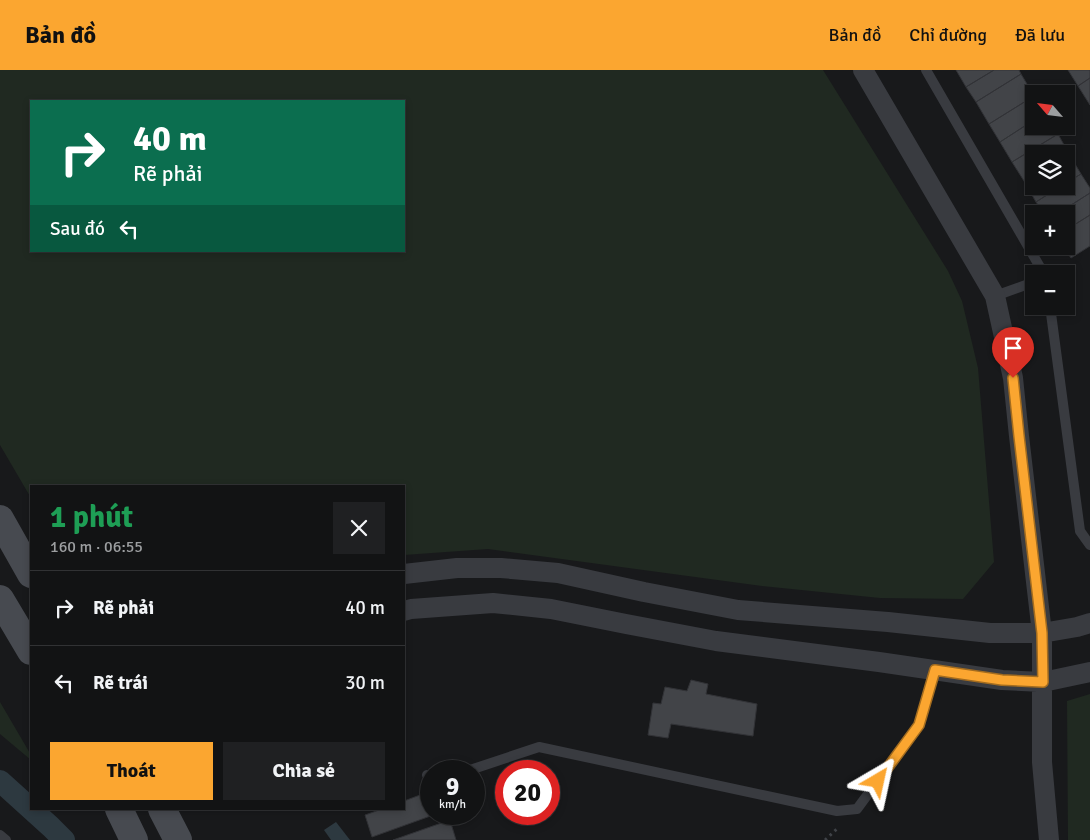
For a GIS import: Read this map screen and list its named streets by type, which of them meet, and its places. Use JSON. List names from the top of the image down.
{
  "north": "top left",
  "page": {
    "header": "Bản đồ",
    "nav": ["Bản đồ", "Chỉ đường", "Đã lưu"],
    "map_buttons": ["+", "−"],
    "turn": ["40 m", "Rẽ phải"],
    "then": "Sau đó",
    "heading": ["1 phút", "160 m · 06:55"],
    "list": [
      {
        "name": "Rẽ phải",
        "value": "40 m"
      },
      {
        "name": "Rẽ trái",
        "value": "30 m"
      }
    ],
    "buttons": ["Thoát", "Chia sẻ"],
    "speed": "9 km/h",
    "limit": "20"
  }
}
